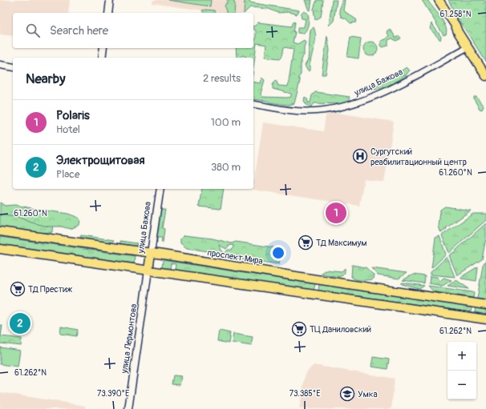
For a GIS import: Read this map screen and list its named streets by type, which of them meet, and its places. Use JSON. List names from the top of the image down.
{
  "streets": {
    "main road": ["улица Бажова", "проспект Мира"],
    "street": ["улица Лермонтова"]
  },
  "crossings": [
    ["улица Бажова", "проспект Мира"],
    ["улица Бажова", "улица Лермонтова"]
  ],
  "places": {
    "hospital": ["Сургутский реабилитационный центр"],
    "supermarket": ["ТД Максимум", "ТД Престиж", "ТЦ Даниловский"],
    "school or university": ["Умка"]
  },
  "page": {
    "search": "Search here",
    "heading": ["Nearby", "2 results"],
    "list": [
      {
        "mark": "1",
        "name": "Polaris",
        "note": "Hotel",
        "value": "100 m"
      },
      {
        "mark": "2",
        "name": "Электрощитовая",
        "note": "Place",
        "value": "380 m"
      }
    ],
    "pins": ["1", "2"],
    "map_buttons": ["+", "−"]
  },
  "coordinates": [
    "61.258°N",
    "61.260°N",
    "61.262°N",
    "73.390°E",
    "73.385°E"
  ]
}
